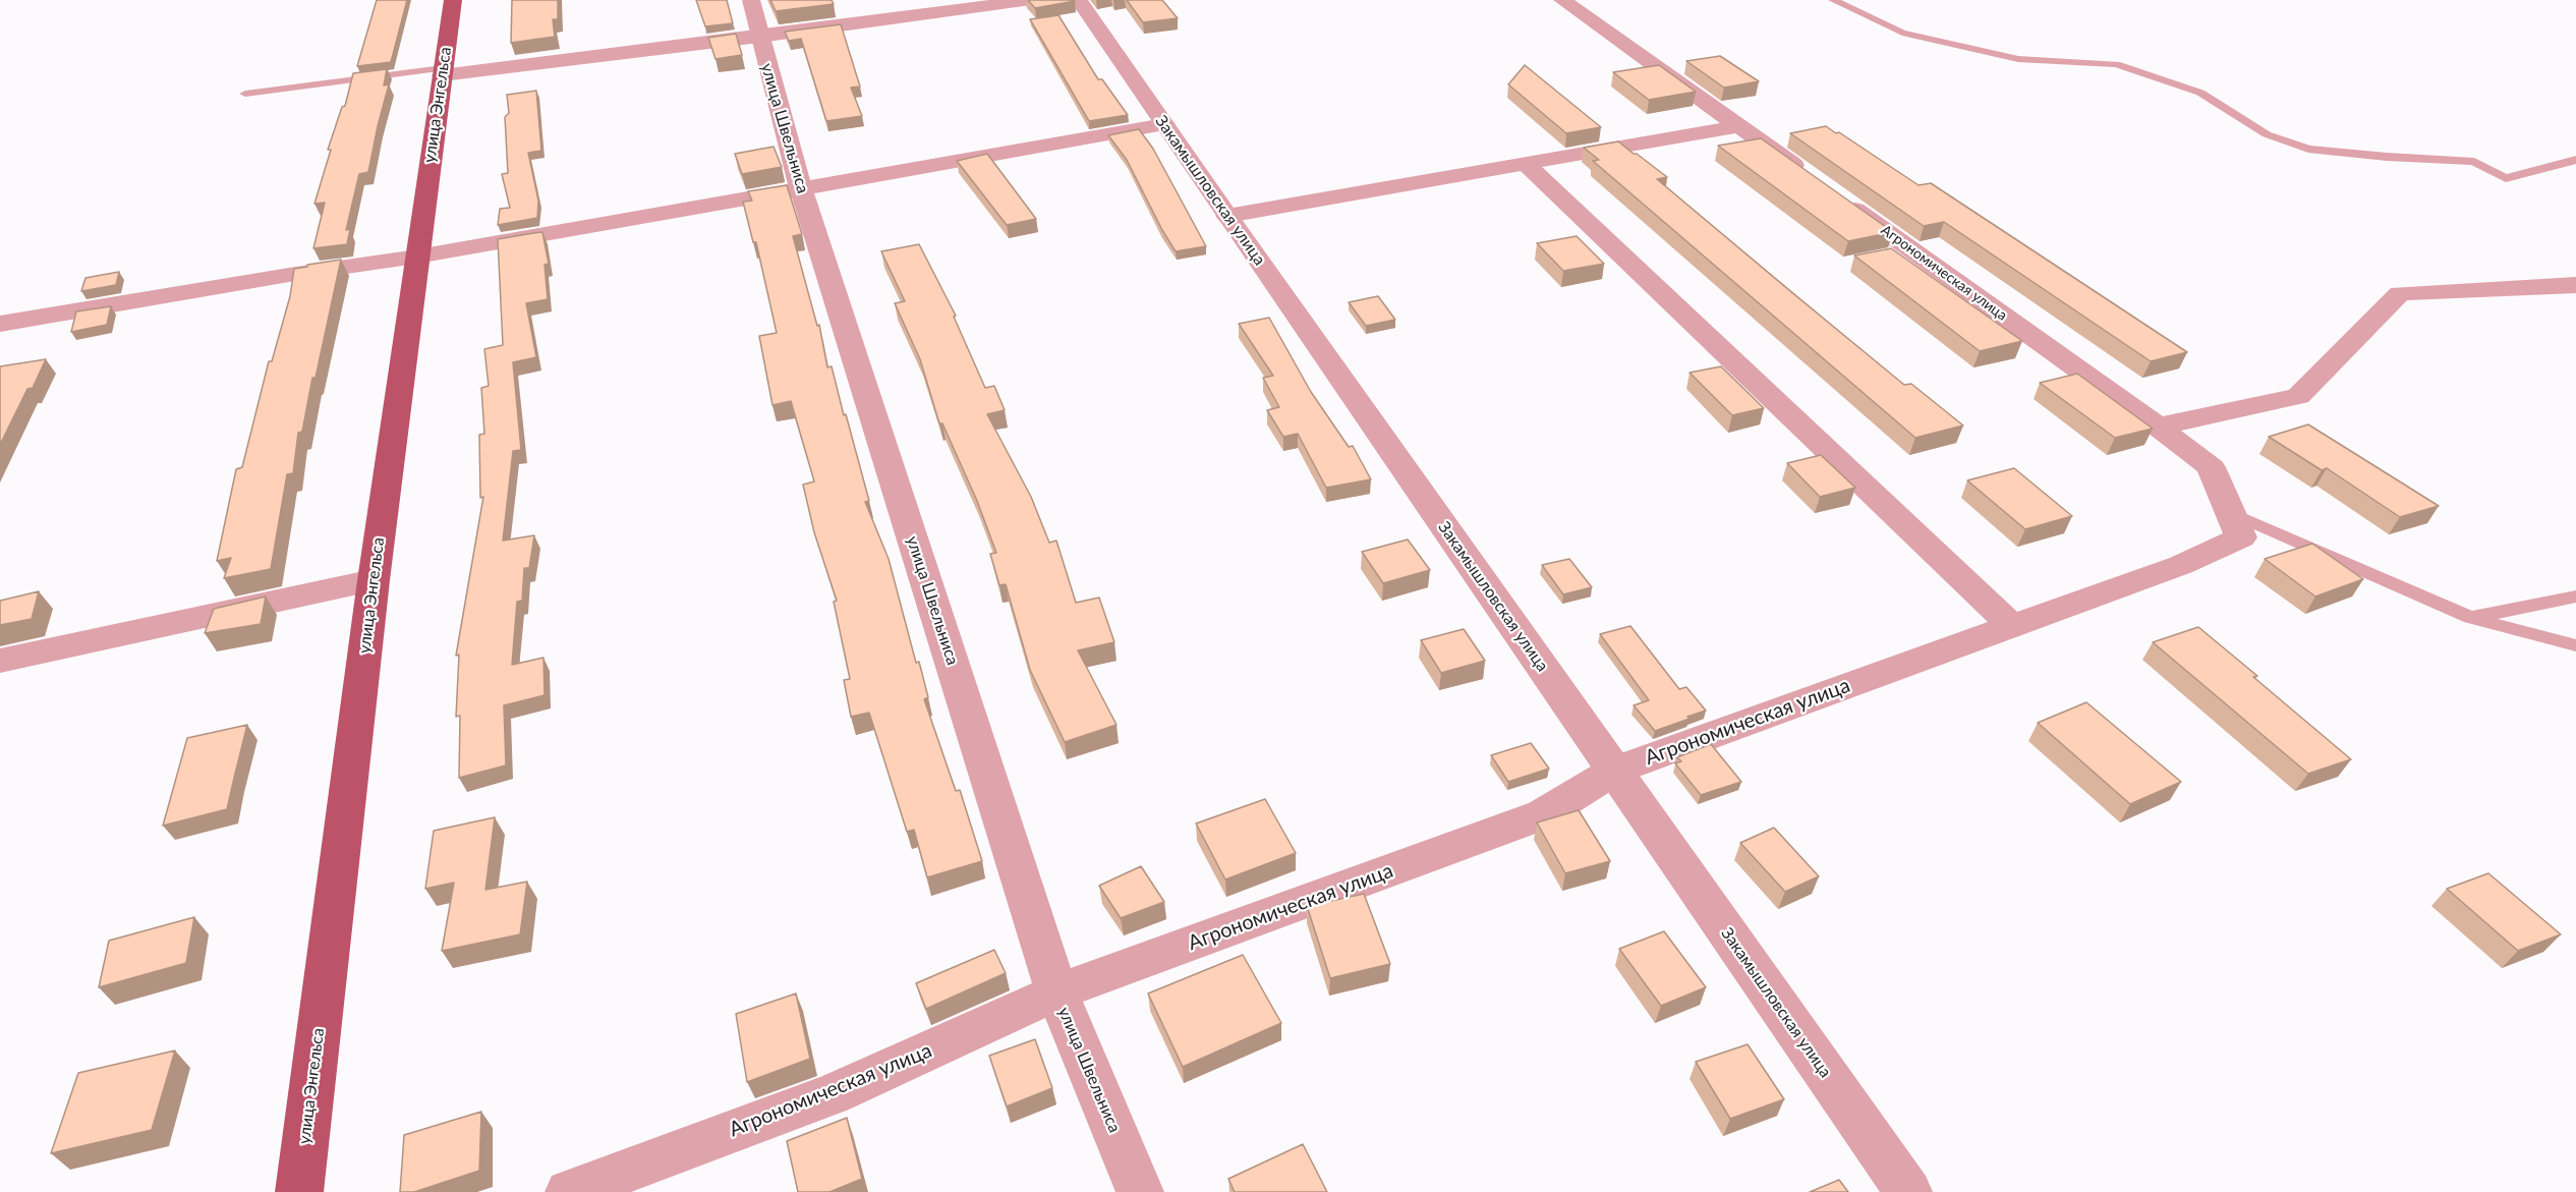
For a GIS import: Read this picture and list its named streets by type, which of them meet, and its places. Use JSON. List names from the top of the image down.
{
  "streets": {
    "main road": ["улица Энгельса"],
    "street": ["улица Швельниса", "Закамышловская улица", "Агрономическая улица"]
  },
  "crossings": [
    ["улица Швельниса", "Агрономическая улица"],
    ["Закамышловская улица", "Агрономическая улица"]
  ]
}
